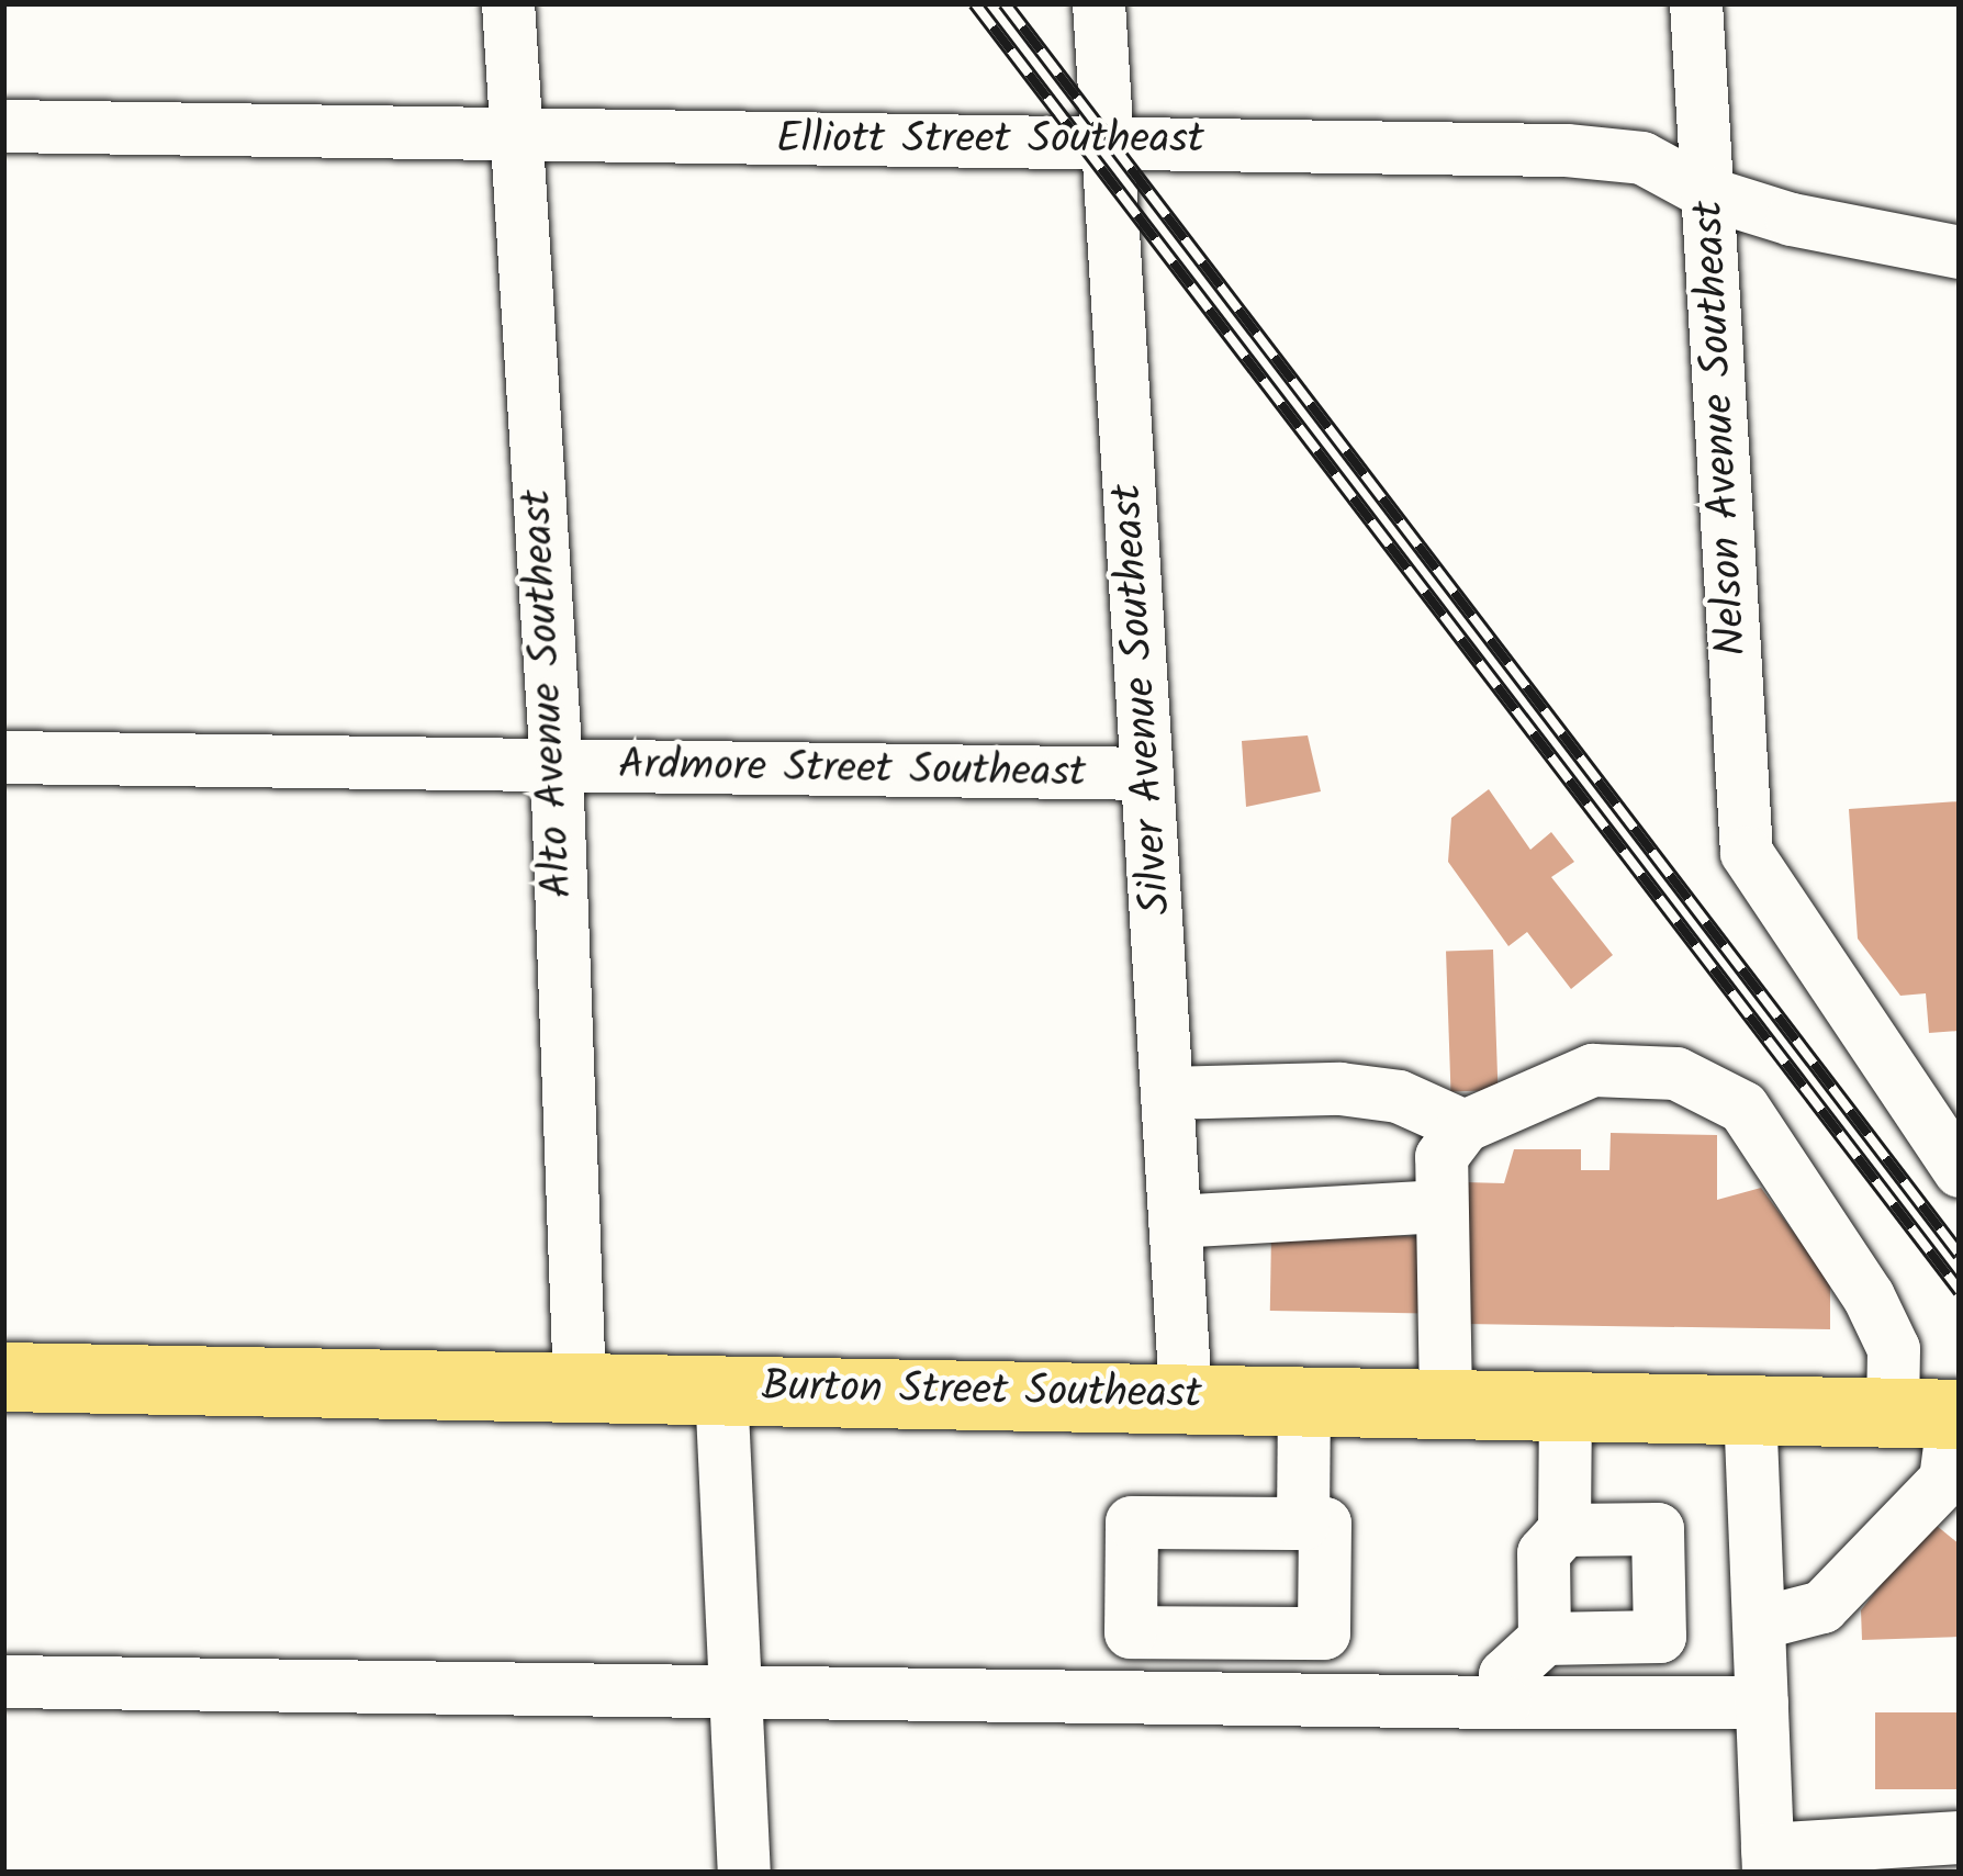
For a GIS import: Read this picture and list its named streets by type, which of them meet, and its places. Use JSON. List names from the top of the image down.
{
  "streets": {
    "main road": ["Burton Street Southeast"],
    "street": [
      "Elliott Street Southeast",
      "Nelson Avenue Southeast",
      "Alto Avenue Southeast",
      "Silver Avenue Southeast",
      "Ardmore Street Southeast"
    ]
  },
  "crossings": [
    ["Elliott Street Southeast", "Nelson Avenue Southeast"],
    ["Elliott Street Southeast", "Alto Avenue Southeast"],
    ["Elliott Street Southeast", "Silver Avenue Southeast"],
    ["Alto Avenue Southeast", "Ardmore Street Southeast"],
    ["Alto Avenue Southeast", "Burton Street Southeast"],
    ["Silver Avenue Southeast", "Ardmore Street Southeast"],
    ["Silver Avenue Southeast", "Burton Street Southeast"]
  ]
}
